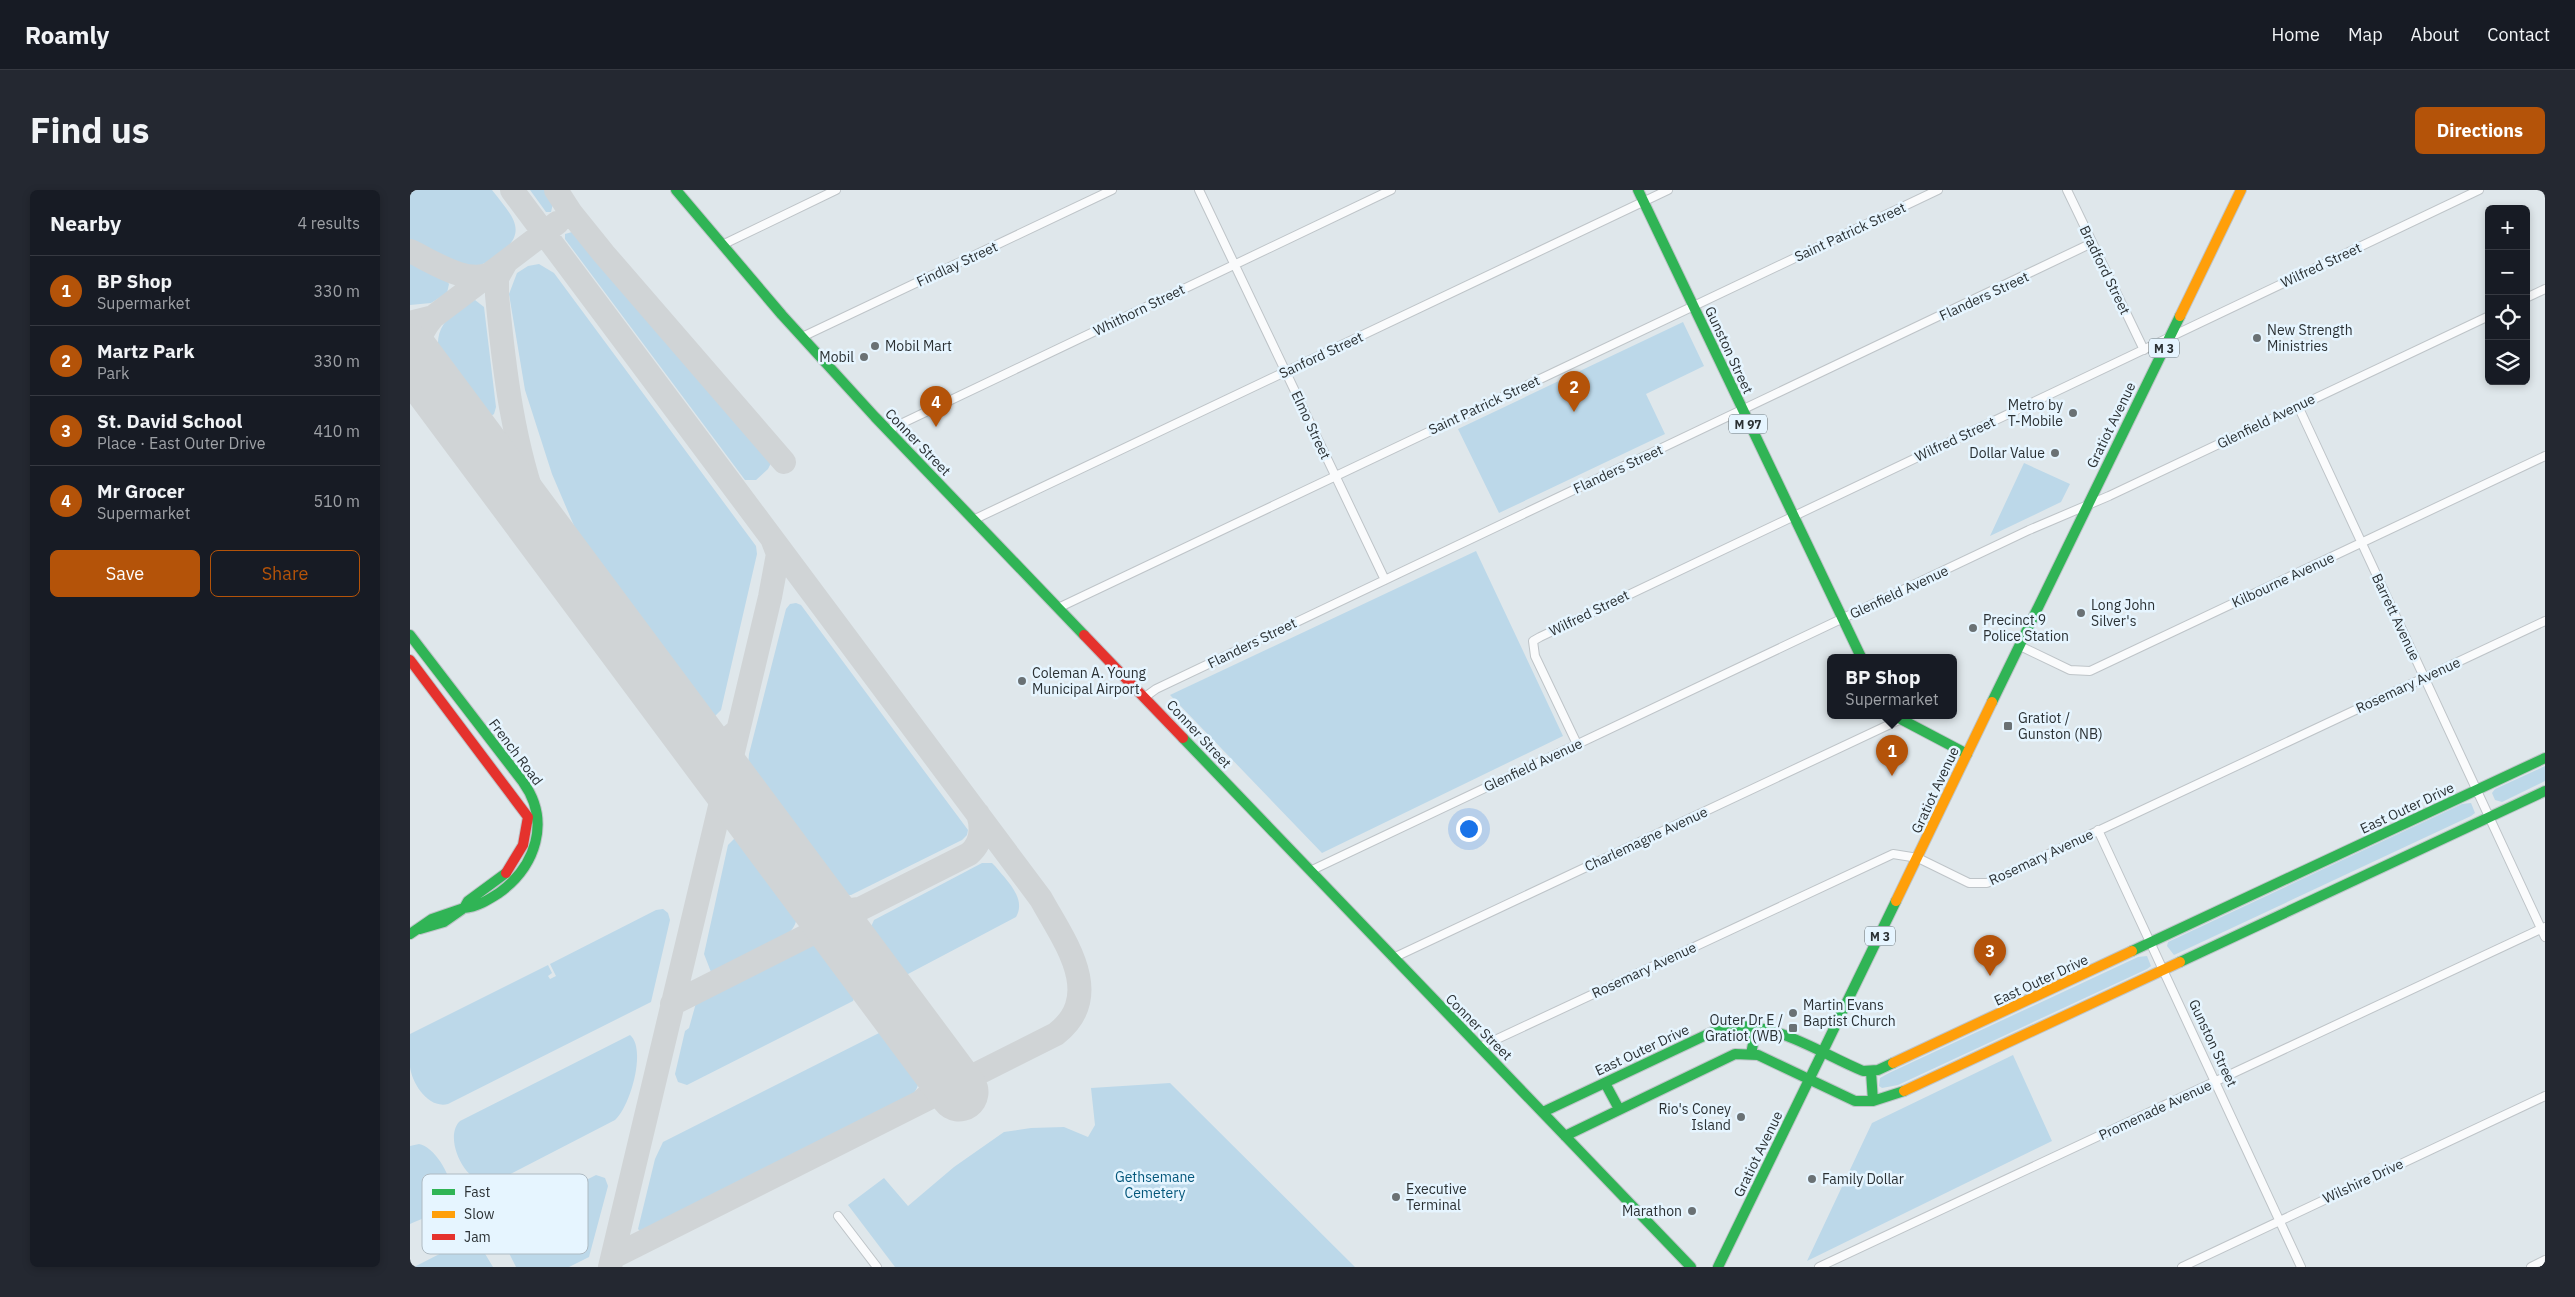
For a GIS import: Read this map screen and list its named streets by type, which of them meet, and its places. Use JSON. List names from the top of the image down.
{
  "streets": {
    "main road": [
      "M 3",
      "Gunston Street",
      "M 97",
      "Gratiot Avenue",
      "Conner Street",
      "French Road",
      "East Outer Drive"
    ],
    "street": [
      "Saint Patrick Street",
      "Findlay Street",
      "Wilfred Street",
      "Bradford Street",
      "Flanders Street",
      "Whithorn Street",
      "Sanford Street",
      "Glenfield Avenue",
      "Elmo Street",
      "Kilbourne Avenue",
      "Barrett Avenue",
      "Rosemary Avenue",
      "Charlemagne Avenue",
      "Promenade Avenue",
      "Wilshire Drive"
    ]
  },
  "crossings": [
    ["Saint Patrick Street", "Gunston Street"],
    ["Saint Patrick Street", "Elmo Street"],
    ["Saint Patrick Street", "Conner Street"],
    ["Findlay Street", "Conner Street"],
    ["Wilfred Street", "Bradford Street"],
    ["Wilfred Street", "Gunston Street"],
    ["Wilfred Street", "Glenfield Avenue"],
    ["Wilfred Street", "Gratiot Avenue"],
    ["Bradford Street", "Flanders Street"],
    ["Flanders Street", "Gunston Street"],
    ["Flanders Street", "Elmo Street"],
    ["Flanders Street", "Conner Street"],
    ["Whithorn Street", "Elmo Street"],
    ["Whithorn Street", "Conner Street"],
    ["Gunston Street", "Sanford Street"],
    ["Gunston Street", "Glenfield Avenue"],
    ["Gunston Street", "Rosemary Avenue"],
    ["Gunston Street", "East Outer Drive"],
    ["Gunston Street", "Promenade Avenue"],
    ["Gunston Street", "Wilshire Drive"],
    ["Sanford Street", "Elmo Street"],
    ["Sanford Street", "Conner Street"],
    ["Glenfield Avenue", "Gratiot Avenue"],
    ["Glenfield Avenue", "Conner Street"],
    ["Glenfield Avenue", "Barrett Avenue"],
    ["Gratiot Avenue", "Kilbourne Avenue"],
    ["Gratiot Avenue", "Rosemary Avenue"],
    ["Gratiot Avenue", "East Outer Drive"],
    ["Conner Street", "Rosemary Avenue"],
    ["Conner Street", "East Outer Drive"],
    ["Conner Street", "Charlemagne Avenue"],
    ["Kilbourne Avenue", "Barrett Avenue"],
    ["Barrett Avenue", "Rosemary Avenue"],
    ["Barrett Avenue", "East Outer Drive"],
    ["Barrett Avenue", "Promenade Avenue"]
  ],
  "parks": ["Gethsemane Cemetery"],
  "places": {
    "other": [
      "New Strength Ministries",
      "Mobil Mart",
      "Mobil",
      "Metro by T-Mobile",
      "Dollar Value",
      "Long John Silver's",
      "Precinct 9 Police Station",
      "Coleman A. Young Municipal Airport",
      "Martin Evans Baptist Church",
      "Rio's Coney Island",
      "Family Dollar",
      "Executive Terminal",
      "Marathon"
    ],
    "transit": ["Gratiot / Gunston (NB)", "Outer Dr E / Gratiot (WB)"]
  },
  "legend": ["Fast", "Slow", "Jam"],
  "page": {
    "header": "Roamly",
    "nav": [
      "Home",
      "Map",
      "About",
      "Contact"
    ],
    "title": "Find us",
    "buttons": [
      "Directions",
      ["Save", "Share"]
    ],
    "heading": ["Nearby", "4 results"],
    "map_buttons": ["+", "−"],
    "list": [
      {
        "mark": "1",
        "name": "BP Shop",
        "note": "Supermarket",
        "value": "330 m"
      },
      {
        "mark": "2",
        "name": "Martz Park",
        "note": "Park",
        "value": "330 m"
      },
      {
        "mark": "3",
        "name": "St. David School",
        "note": "Place · East Outer Drive",
        "value": "410 m"
      },
      {
        "mark": "4",
        "name": "Mr Grocer",
        "note": "Supermarket",
        "value": "510 m"
      }
    ],
    "pins": [
      "2",
      "4",
      "1",
      "3"
    ],
    "popup": ["BP Shop", "Supermarket"]
  }
}
